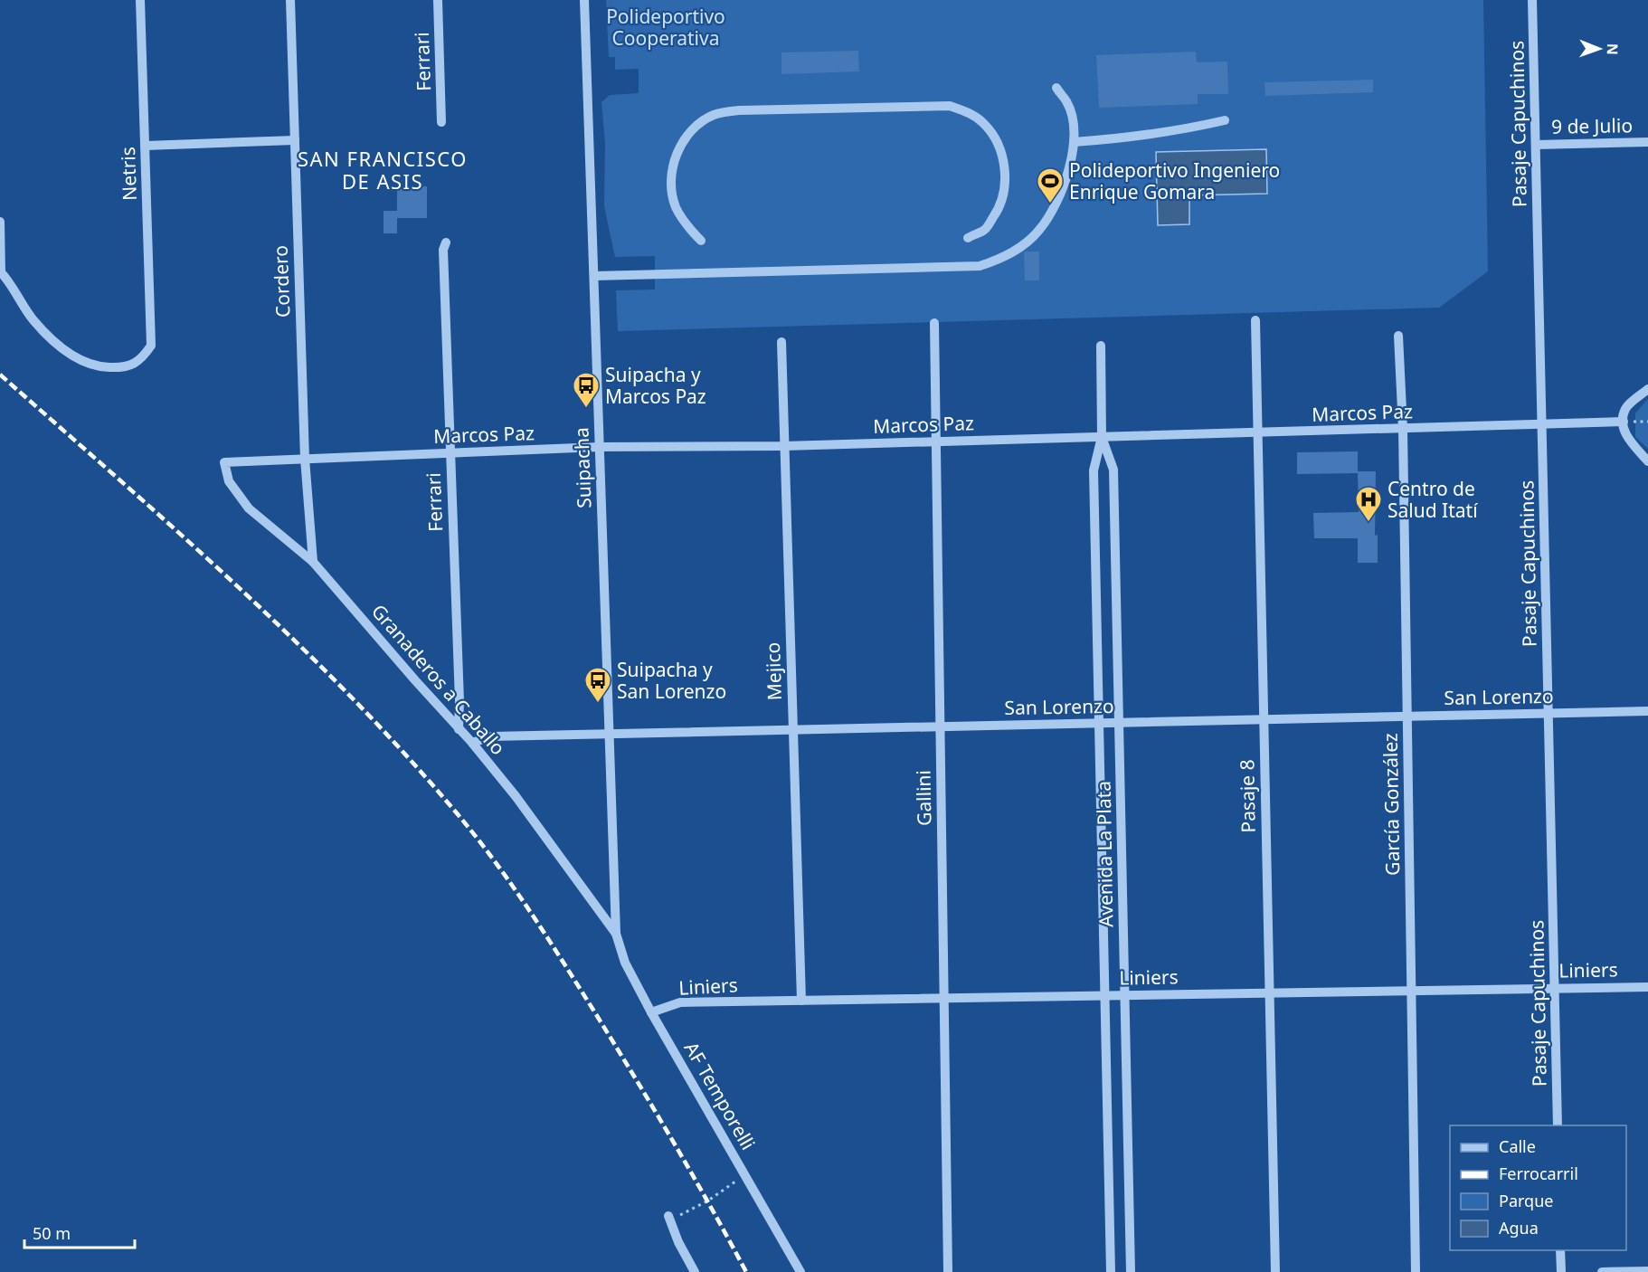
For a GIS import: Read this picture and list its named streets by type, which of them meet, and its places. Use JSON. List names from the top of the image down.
{
  "streets": {
    "street": [
      "Ferrari",
      "Pasaje Capuchinos",
      "9 de Julio",
      "Netris",
      "Cordero",
      "Marcos Paz",
      "Suipacha",
      "Mejico",
      "Granaderos a Caballo",
      "San Lorenzo",
      "Pasaje 8",
      "Gallini",
      "García González",
      "Avenida La Plata",
      "Liniers",
      "AF Temporelli"
    ]
  },
  "crossings": [
    ["Ferrari", "Marcos Paz"],
    ["Ferrari", "Granaderos a Caballo"],
    ["Pasaje Capuchinos", "9 de Julio"],
    ["Pasaje Capuchinos", "Marcos Paz"],
    ["Pasaje Capuchinos", "San Lorenzo"],
    ["Pasaje Capuchinos", "Liniers"],
    ["Cordero", "Marcos Paz"],
    ["Cordero", "Granaderos a Caballo"],
    ["Marcos Paz", "Suipacha"],
    ["Marcos Paz", "Mejico"],
    ["Marcos Paz", "Granaderos a Caballo"],
    ["Marcos Paz", "Pasaje 8"],
    ["Marcos Paz", "Gallini"],
    ["Marcos Paz", "García González"],
    ["Marcos Paz", "Avenida La Plata"],
    ["Suipacha", "Granaderos a Caballo"],
    ["Suipacha", "San Lorenzo"],
    ["Suipacha", "AF Temporelli"],
    ["Mejico", "San Lorenzo"],
    ["Mejico", "Liniers"],
    ["Granaderos a Caballo", "San Lorenzo"],
    ["Granaderos a Caballo", "AF Temporelli"],
    ["San Lorenzo", "Pasaje 8"],
    ["San Lorenzo", "Gallini"],
    ["San Lorenzo", "García González"],
    ["San Lorenzo", "Avenida La Plata"],
    ["Pasaje 8", "Liniers"],
    ["Gallini", "Liniers"],
    ["García González", "Liniers"],
    ["Avenida La Plata", "Liniers"],
    ["Liniers", "AF Temporelli"]
  ],
  "districts": ["SAN FRANCISCO DE ASIS"],
  "parks": ["Polideportivo Cooperativa"],
  "places": {
    "sports": ["Polideportivo Ingeniero Enrique Gomara"],
    "bus stop": ["Suipacha y Marcos Paz", "Suipacha y San Lorenzo"],
    "hospital": ["Centro de Salud Itatí"]
  },
  "legend": [
    "Calle",
    "Ferrocarril",
    "Parque",
    "Agua"
  ],
  "scale_bar": "50 m",
  "north": "right"
}
